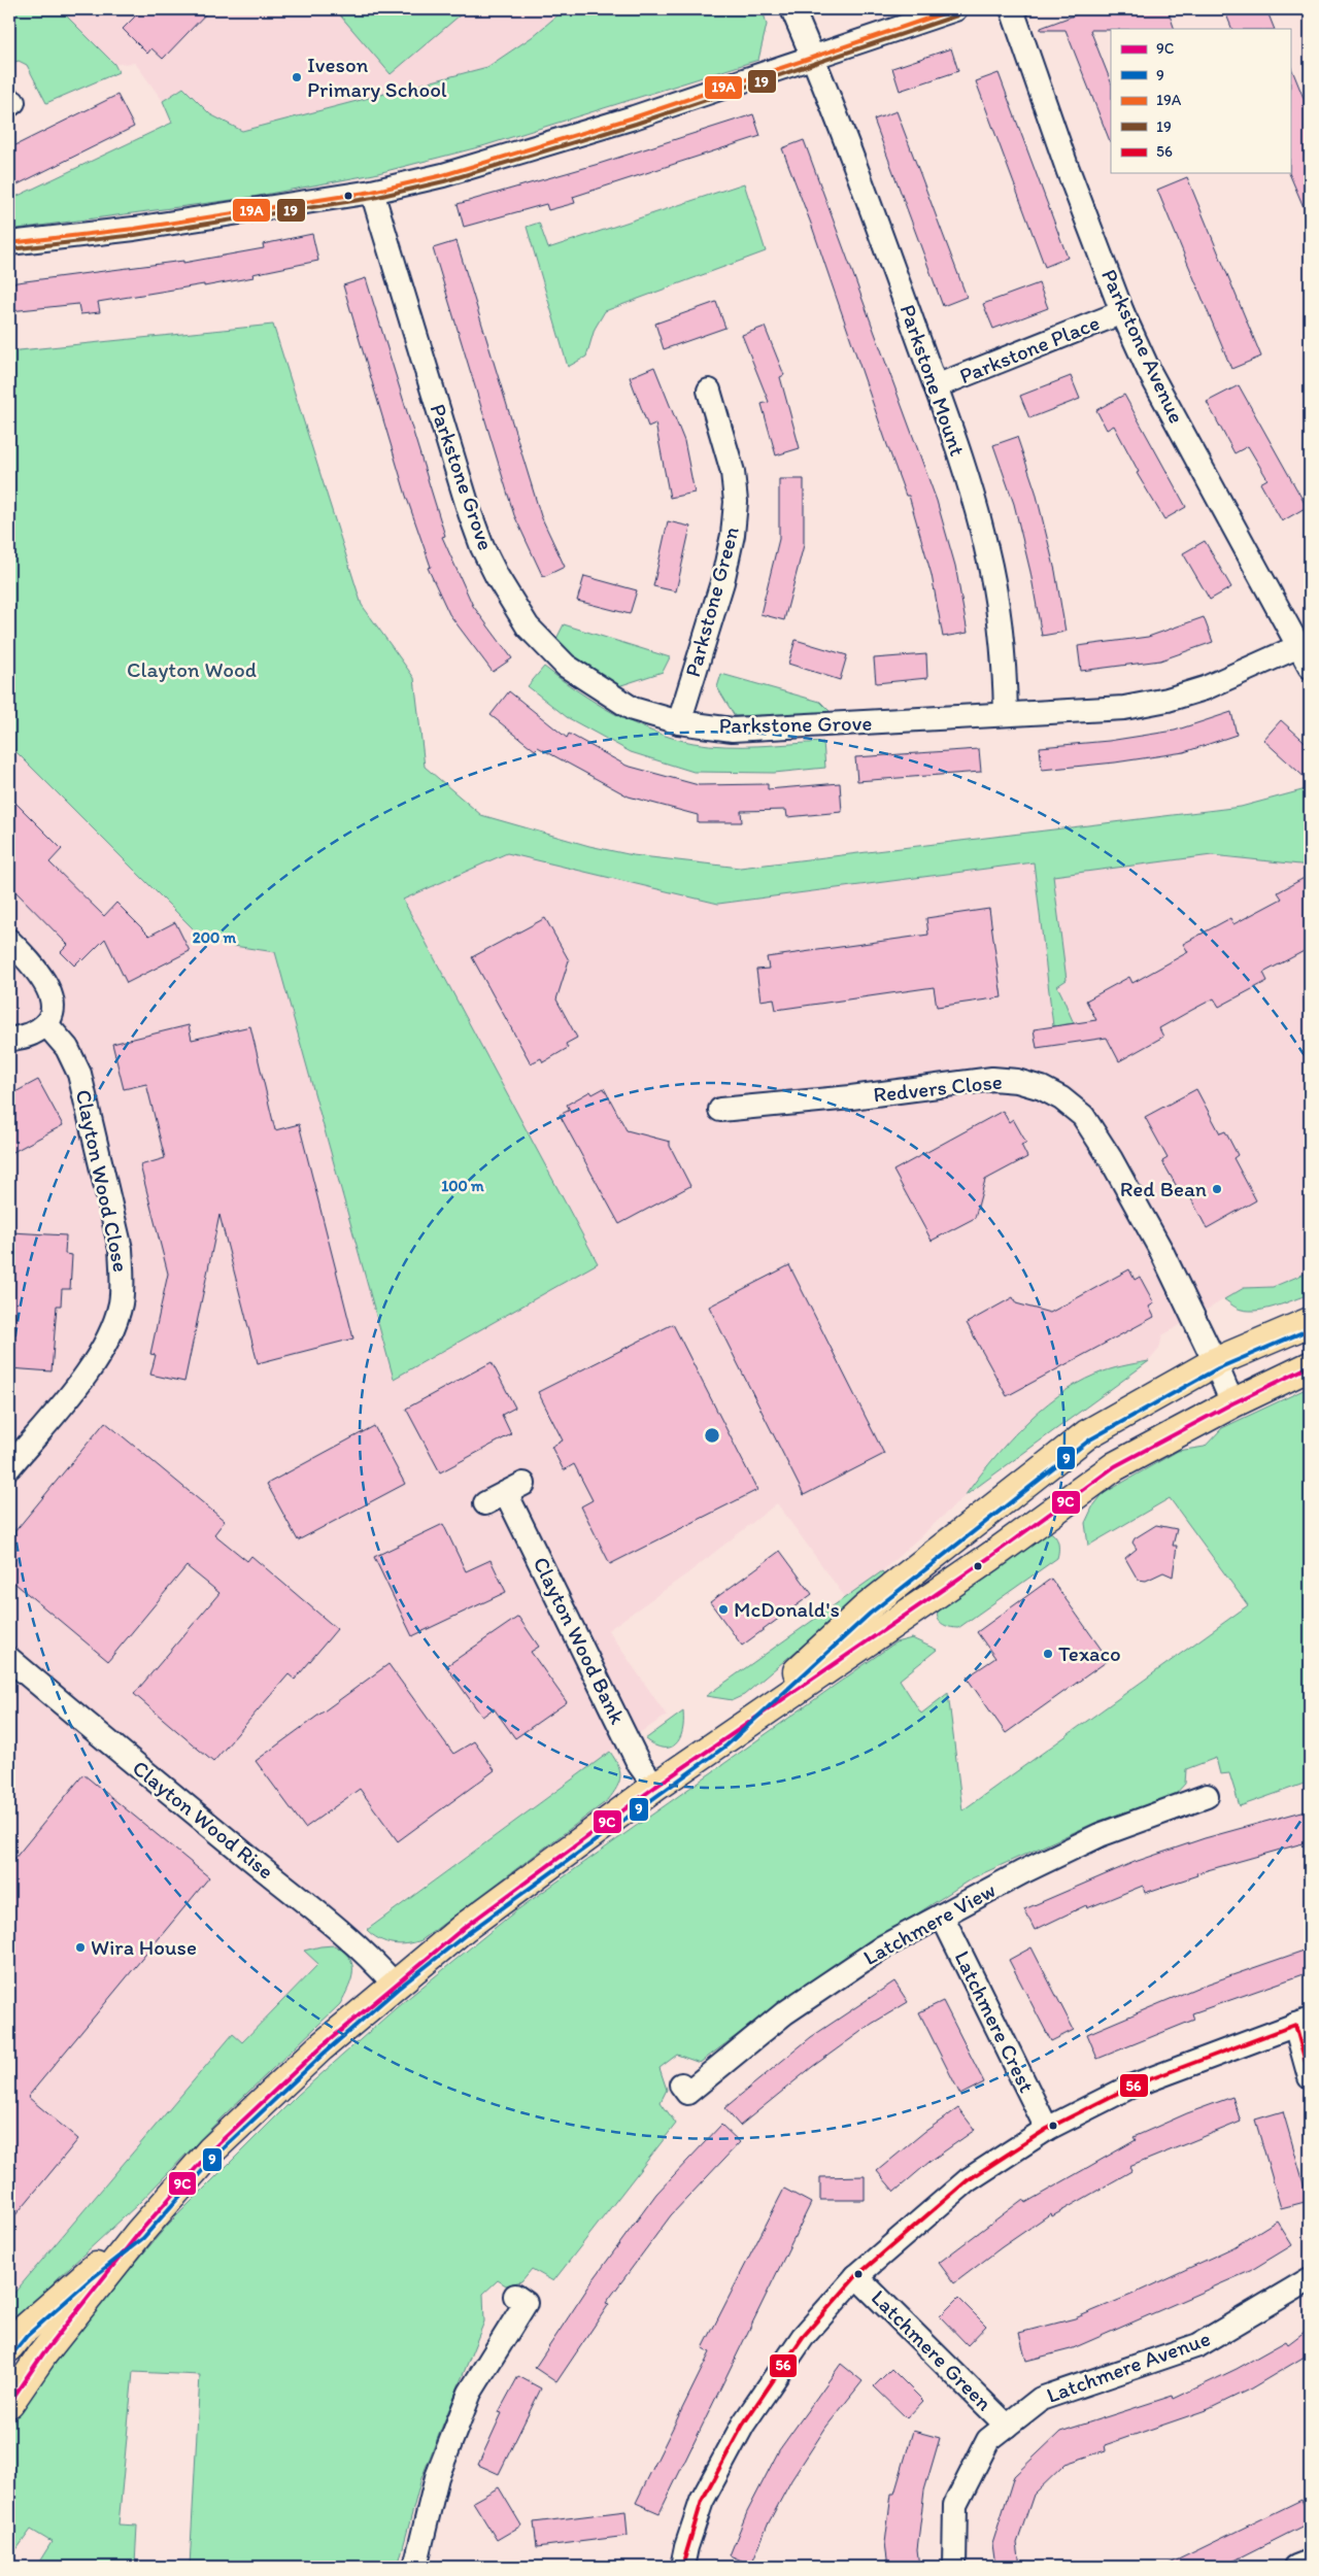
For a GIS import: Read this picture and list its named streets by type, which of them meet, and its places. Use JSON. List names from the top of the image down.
{
  "streets": {
    "street": [
      "Parkstone Avenue",
      "Parkstone Place",
      "Parkstone Mount",
      "Parkstone Grove",
      "Parkstone Green",
      "Redvers Close",
      "Clayton Wood Close",
      "Clayton Wood Bank",
      "Clayton Wood Rise",
      "Latchmere View",
      "Latchmere Crest",
      "Latchmere Green",
      "Latchmere Avenue"
    ]
  },
  "crossings": [
    ["Parkstone Avenue", "Parkstone Place"],
    ["Parkstone Avenue", "Parkstone Grove"],
    ["Parkstone Place", "Parkstone Mount"],
    ["Parkstone Mount", "Parkstone Grove"],
    ["Parkstone Grove", "Parkstone Green"],
    ["Latchmere View", "Latchmere Crest"],
    ["Latchmere Green", "Latchmere Avenue"]
  ],
  "parks": ["Clayton Wood"],
  "places": [
    "Iveson Primary School",
    "Red Bean",
    "McDonald's",
    "Texaco",
    "Wira House"
  ],
  "lines": [
    "transit line 19A",
    "transit line 19",
    "transit line 9",
    "transit line 9C",
    "transit line 56"
  ],
  "legend": [
    "9C",
    "9",
    "19A",
    "19",
    "56"
  ],
  "rings": ["200 m", "100 m"]
}
